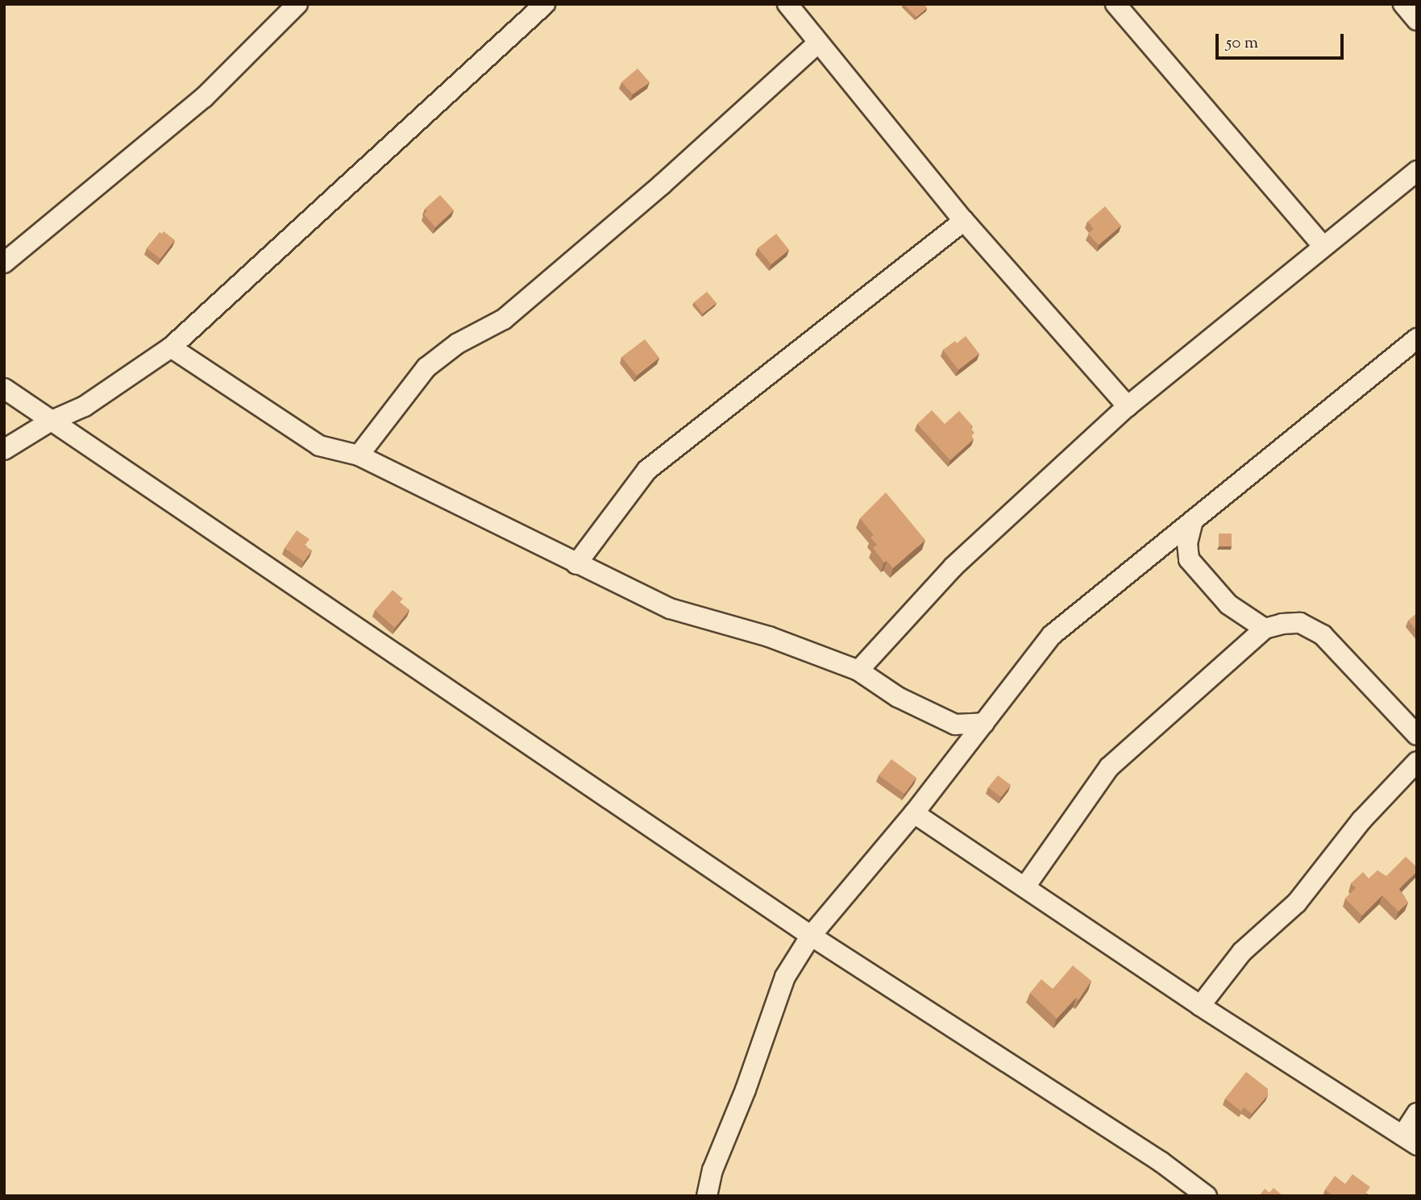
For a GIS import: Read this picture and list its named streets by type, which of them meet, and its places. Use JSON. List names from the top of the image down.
{
  "scale_bar": "50 m"
}
